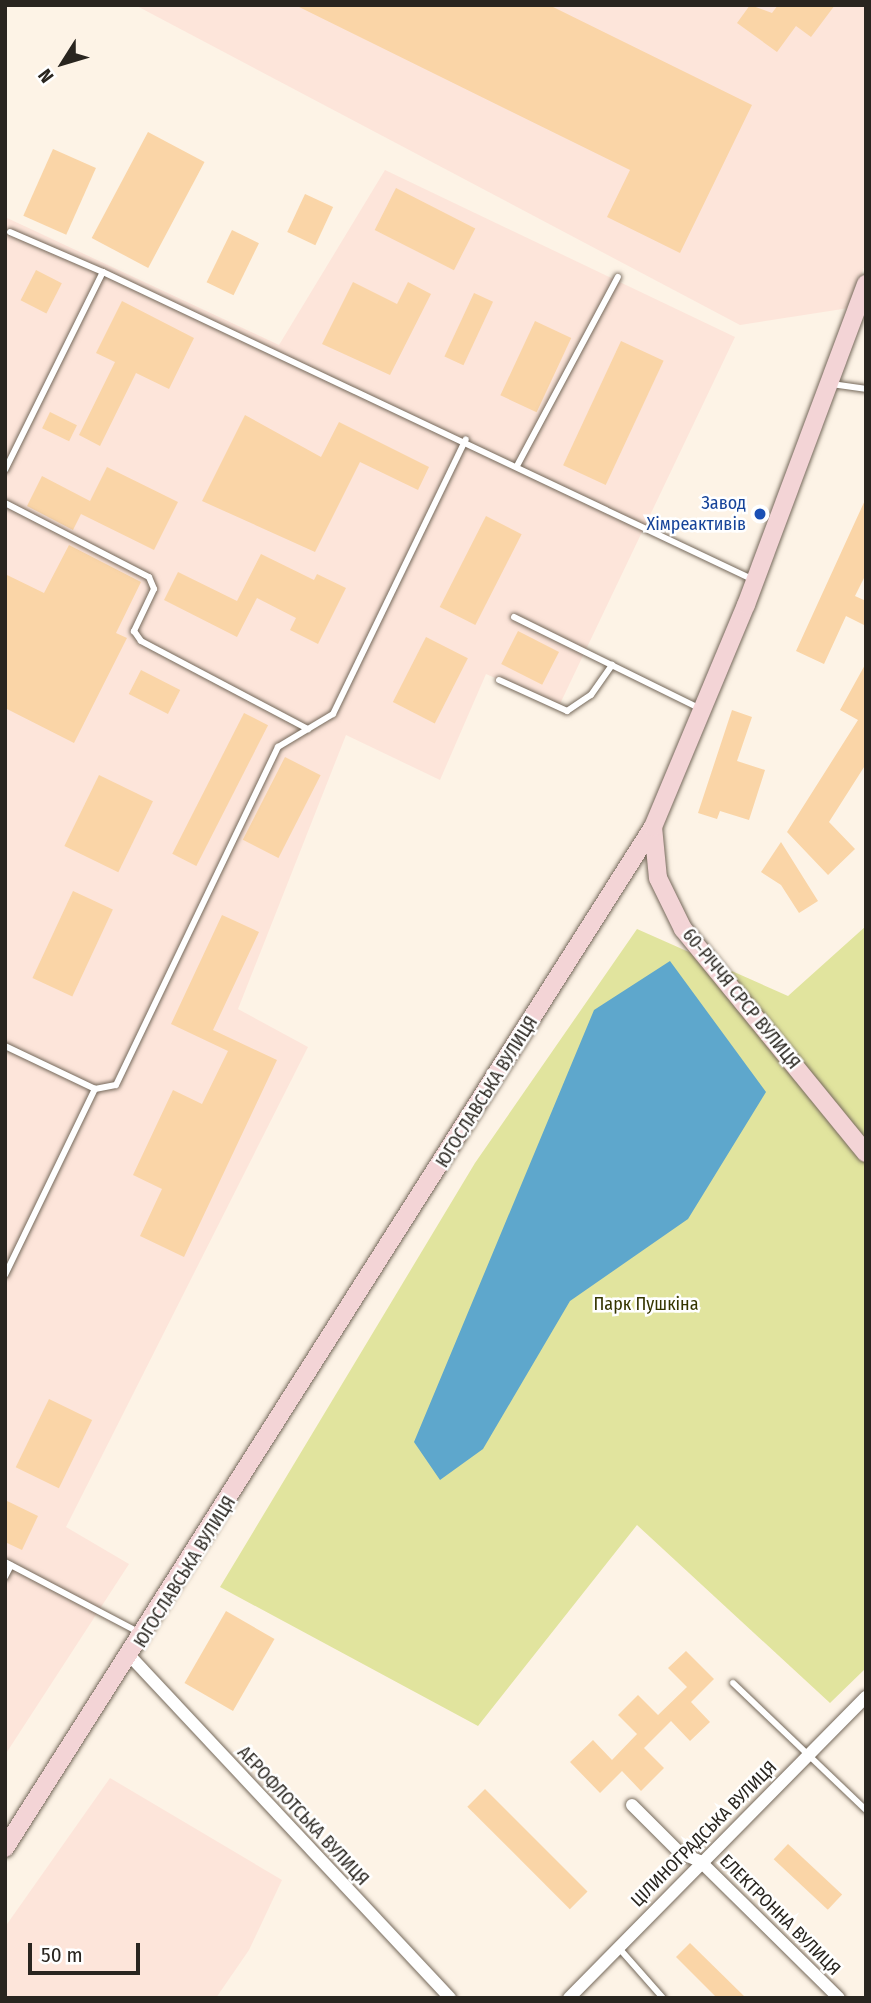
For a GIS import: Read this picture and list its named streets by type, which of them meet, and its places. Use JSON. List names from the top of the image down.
{
  "streets": {
    "street": [
      "60-РІЧЧЯ СРСР ВУЛИЦЯ",
      "ЮГОСЛАВСЬКА ВУЛИЦЯ",
      "АЕРОФЛОТСЬКА ВУЛИЦЯ",
      "ЦІЛИНОГРАДСЬКА ВУЛИЦЯ",
      "ЕЛЕКТРОННА ВУЛИЦЯ"
    ]
  },
  "crossings": [
    ["60-РІЧЧЯ СРСР ВУЛИЦЯ", "ЮГОСЛАВСЬКА ВУЛИЦЯ"],
    ["ЮГОСЛАВСЬКА ВУЛИЦЯ", "АЕРОФЛОТСЬКА ВУЛИЦЯ"],
    ["ЦІЛИНОГРАДСЬКА ВУЛИЦЯ", "ЕЛЕКТРОННА ВУЛИЦЯ"]
  ],
  "parks": ["Парк Пушкіна"],
  "places": ["Завод Хімреактивів"],
  "scale_bar": "50 m",
  "north": "bottom left"
}
